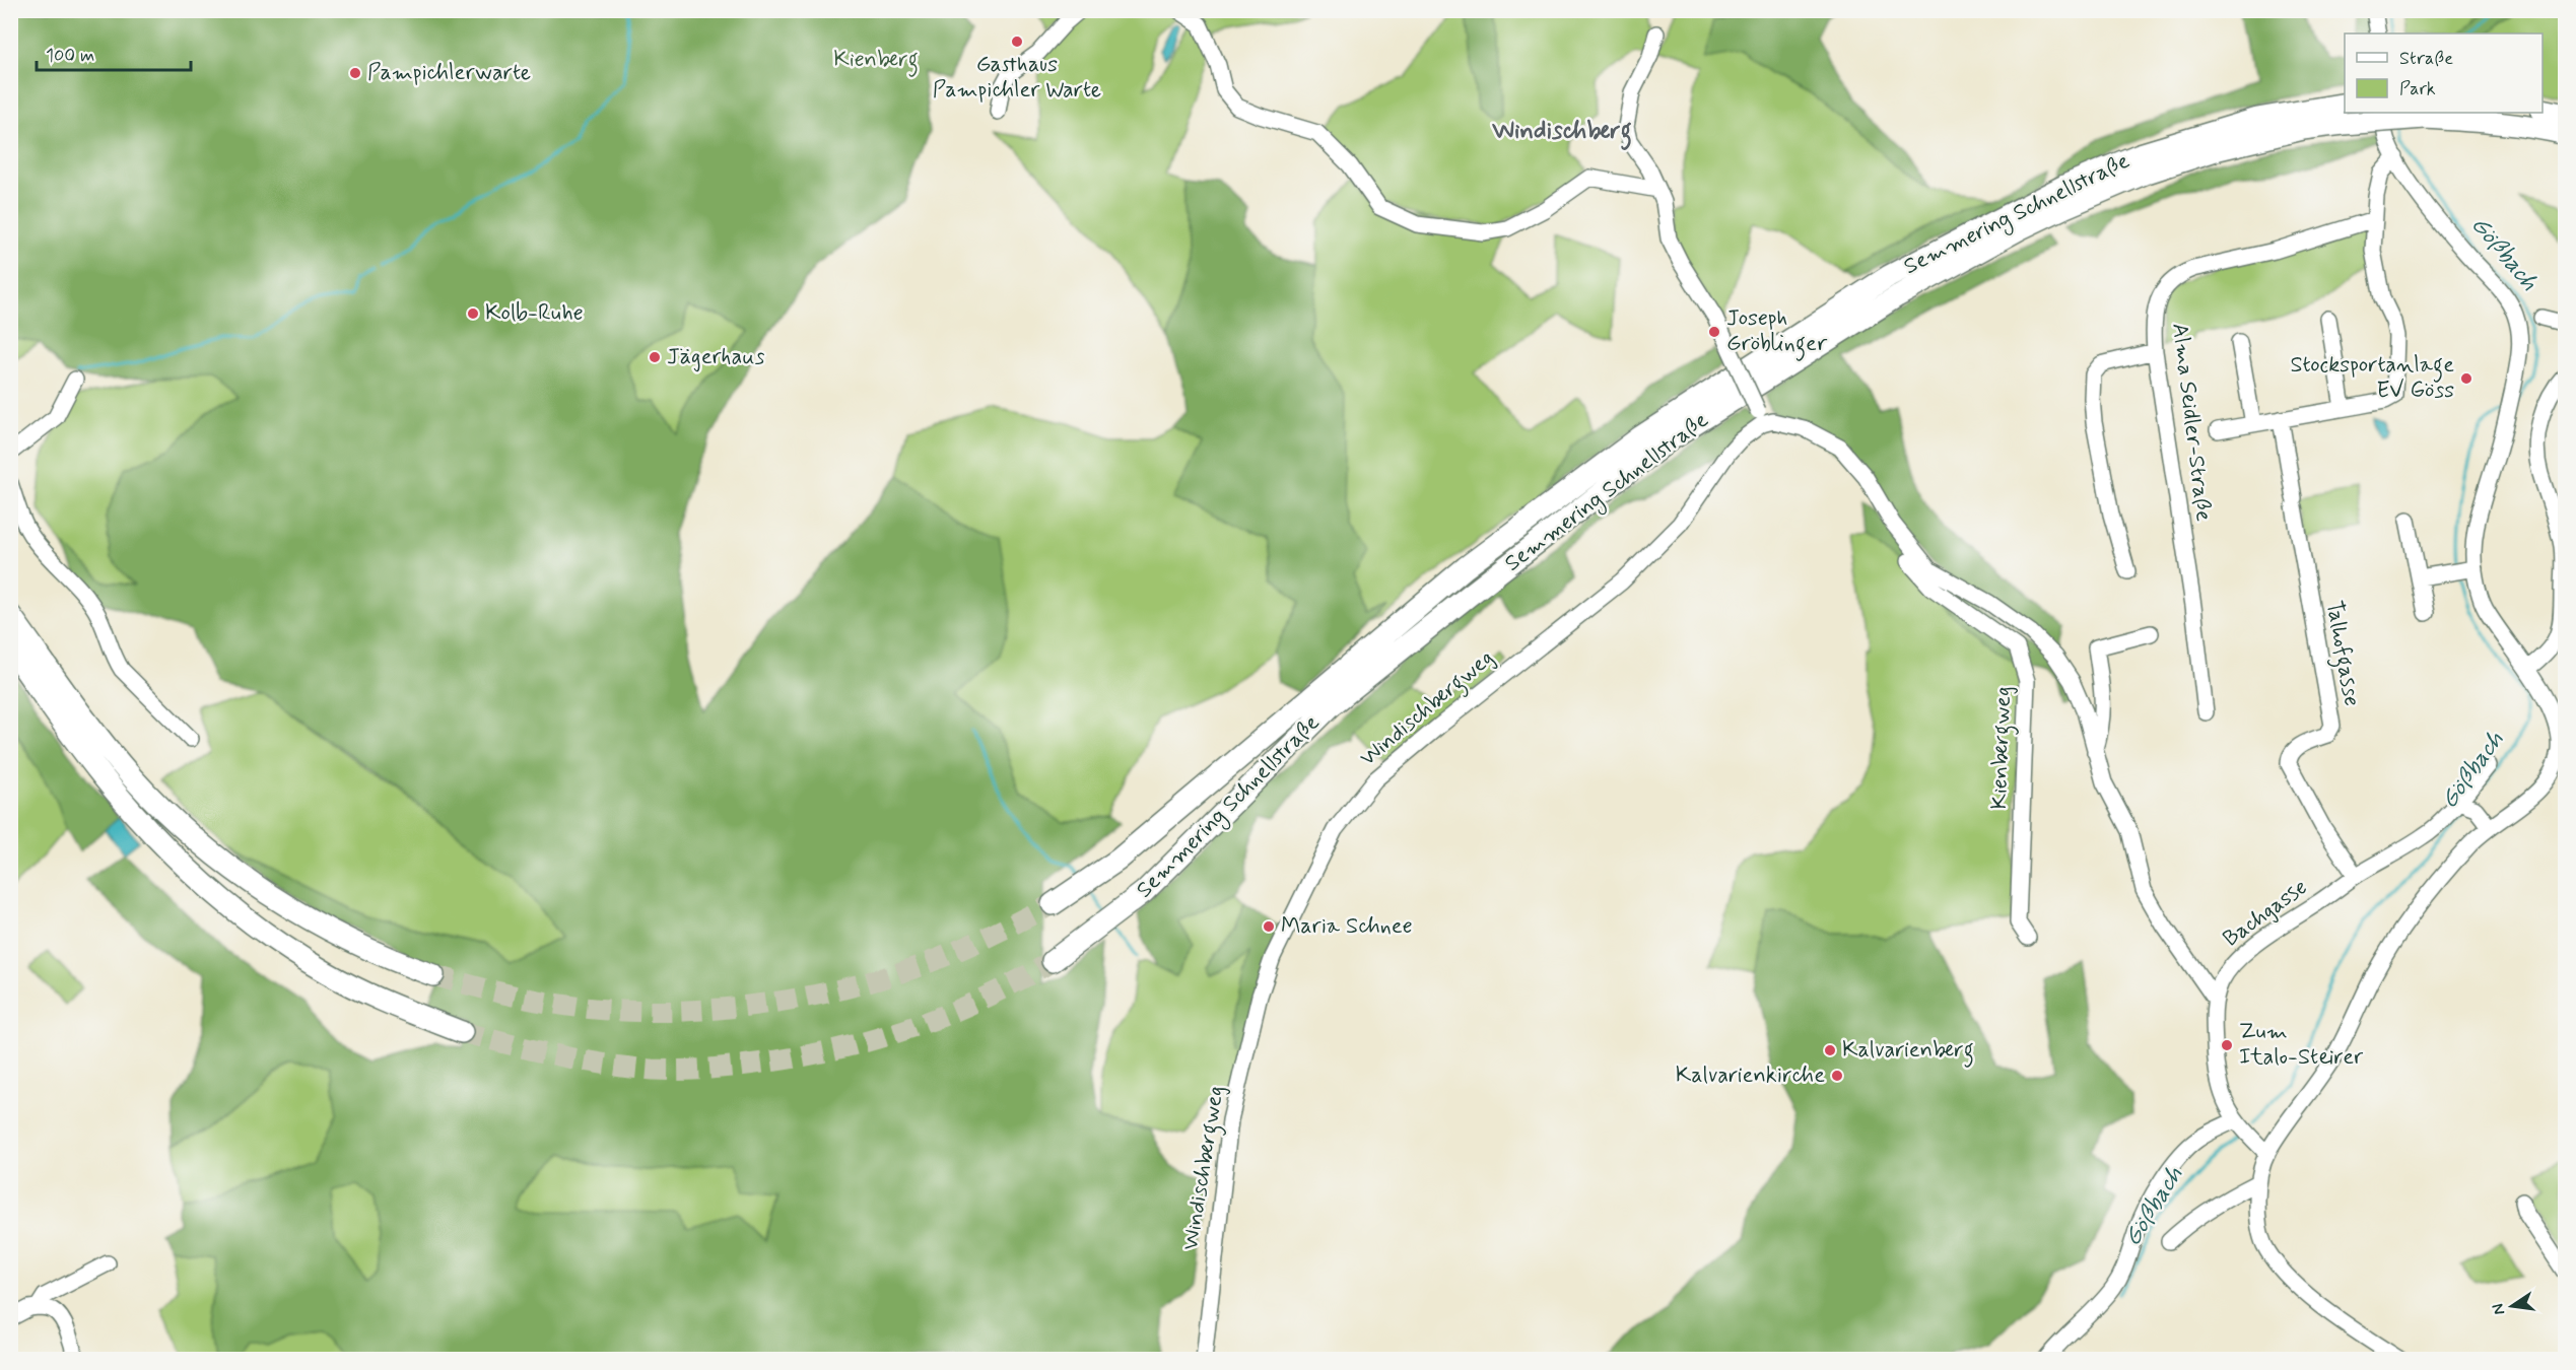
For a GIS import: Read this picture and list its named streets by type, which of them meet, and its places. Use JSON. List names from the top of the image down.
{
  "streets": {
    "highway": ["Semmering Schnellstraße"],
    "street": [
      "Alma Seidler-Straße",
      "Talhofgasse",
      "Windischbergweg",
      "Kienbergweg",
      "Bachgasse"
    ]
  },
  "crossings": [
    ["Talhofgasse", "Bachgasse"],
    ["Windischbergweg", "Kienbergweg"],
    ["Kienbergweg", "Bachgasse"]
  ],
  "districts": ["Windischberg"],
  "water": ["Gößbach"],
  "parks": ["Kienberg"],
  "places": [
    "Gasthaus Pampichler Warte",
    "Pampichlerwarte",
    "Kolb-Ruhe",
    "Joseph Gröblinger",
    "Jägerhaus",
    "Stocksportanlage EV Göss",
    "Maria Schnee",
    "Zum Italo-Steirer",
    "Kalvarienberg",
    "Kalvarienkirche"
  ],
  "legend": ["Straße", "Park"],
  "scale_bar": "100 m",
  "north": "left"
}
